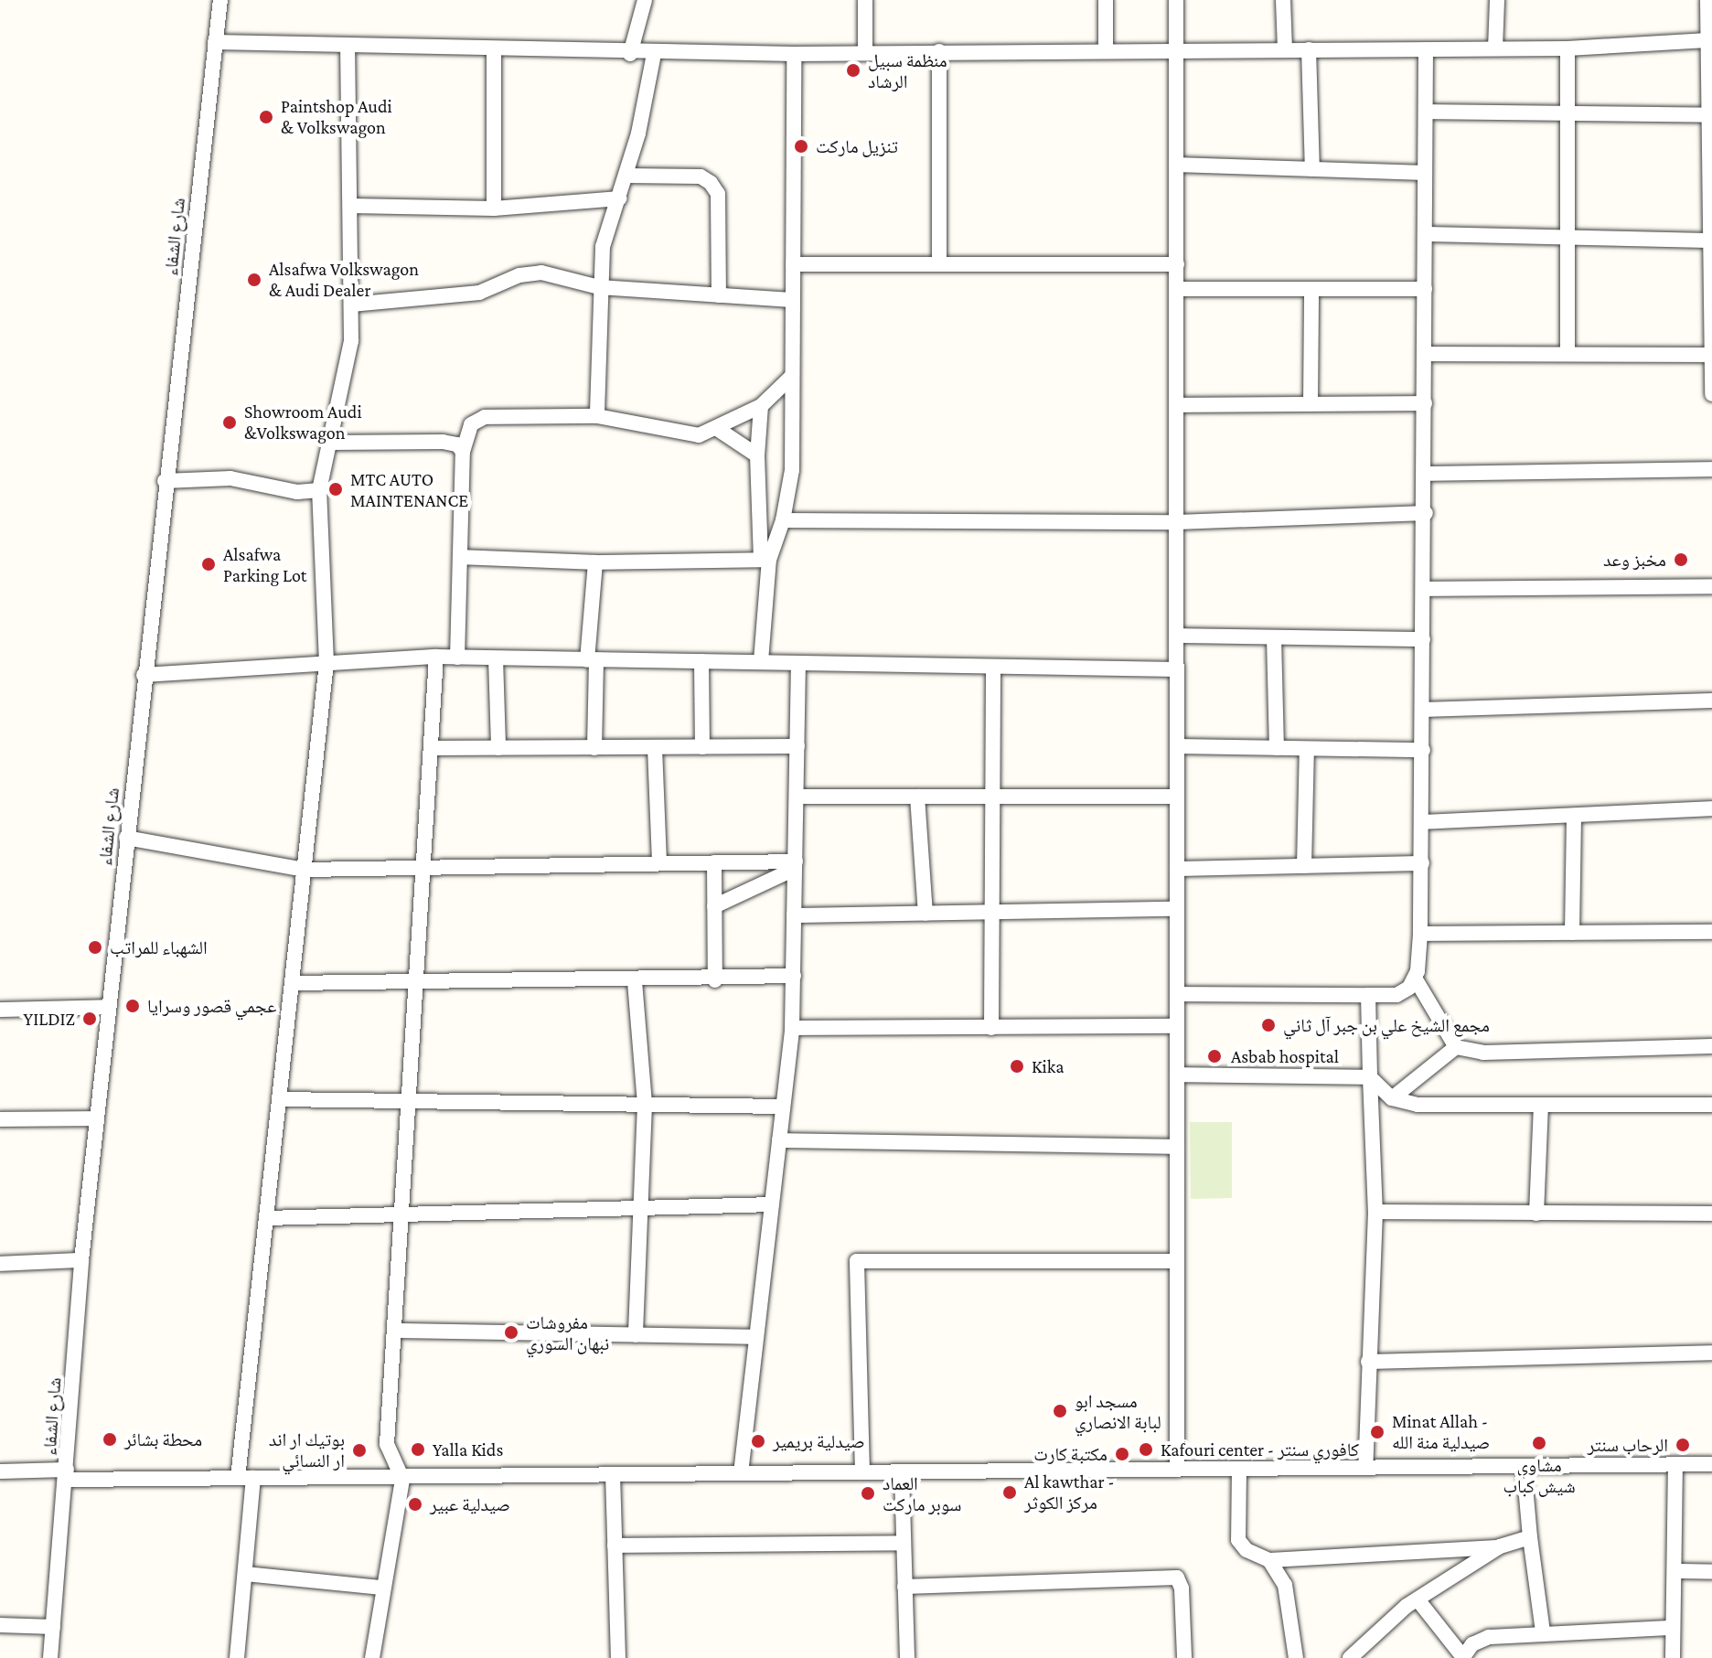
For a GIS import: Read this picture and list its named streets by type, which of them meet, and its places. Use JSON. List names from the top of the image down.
{
  "streets": {
    "street": ["شارع الشفاء"]
  },
  "places": [
    "منظمة سبيل الرشاد",
    "Paintshop Audi & Volkswagon",
    "تنزيل ماركت",
    "Alsafwa Volkswagon & Audi Dealer",
    "Showroom Audi &Volkswagon",
    "MTC AUTO MAINTENANCE",
    "مخبز وعد",
    "Alsafwa Parking Lot",
    "الشهباء للمراتب",
    "عجمي قصور وسرايا",
    "YILDIZ",
    "مجمع الشيخ علي بن جبر آل ثاني",
    "Asbab hospital",
    "Kika",
    "مفروشات نبهان السوري",
    "مسجد ابو لبابة الانصاري",
    "Minat Allah - صيدلية منة الله",
    "محطة بشائر",
    "صيدلية بريمير",
    "مشاوي شيش كباب",
    "الرحاب سنتر",
    "Yalla Kids",
    "Kafouri center - كافوري سنتر",
    "بوتيك ار اند ار النسائي",
    "مكتبة كارت",
    "Al kawthar - مركز الكوثر",
    "العماد سوبر ماركت",
    "صيدلية عبير"
  ]
}
